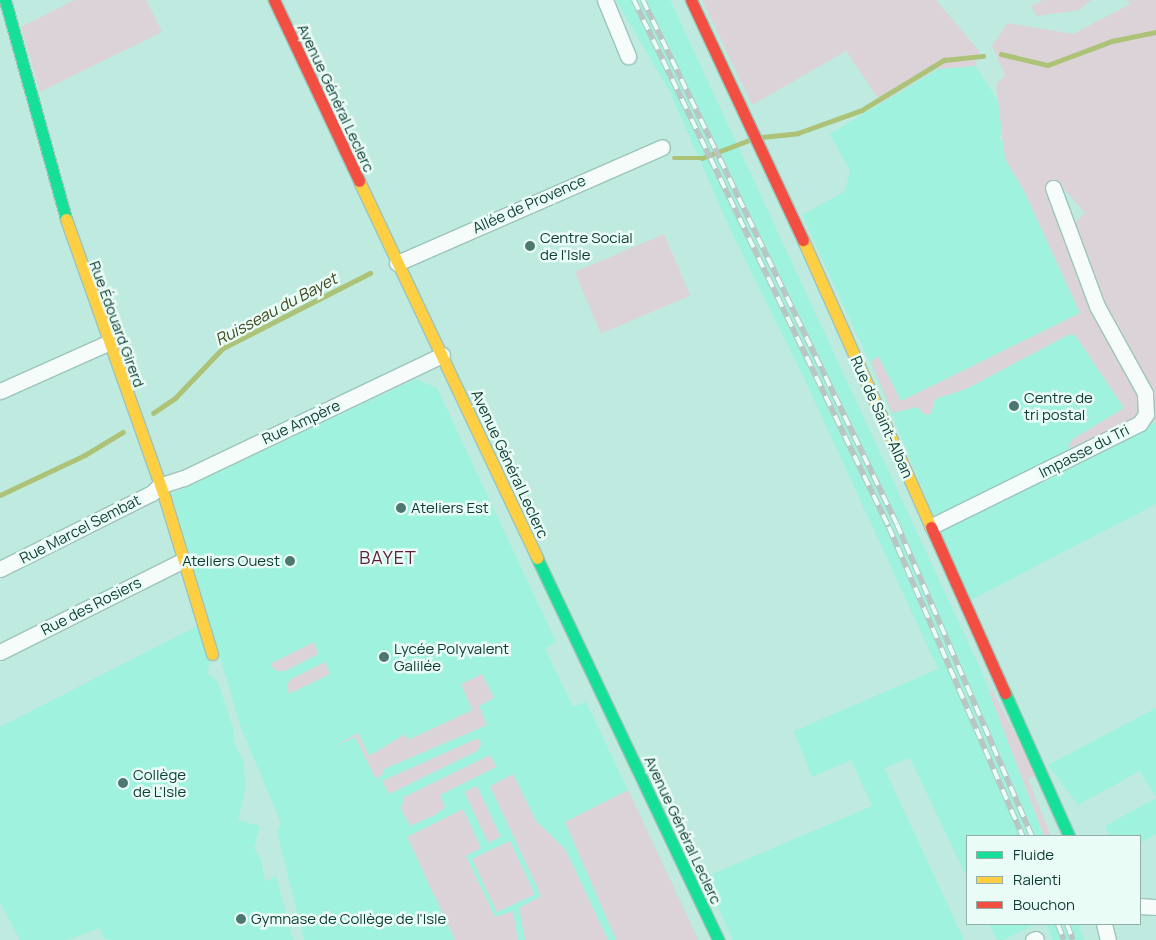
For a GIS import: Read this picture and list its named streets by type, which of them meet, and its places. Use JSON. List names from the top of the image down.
{
  "streets": {
    "street": [
      "Avenue Général Leclerc",
      "Allée de Provence",
      "Rue Édouard Girerd",
      "Rue de Saint-Alban",
      "Rue Ampère",
      "Impasse du Tri",
      "Rue Marcel Sembat",
      "Rue des Rosiers"
    ]
  },
  "crossings": [
    ["Avenue Général Leclerc", "Allée de Provence"],
    ["Avenue Général Leclerc", "Rue Ampère"],
    ["Rue Édouard Girerd", "Rue Ampère"],
    ["Rue Édouard Girerd", "Rue Marcel Sembat"],
    ["Rue Édouard Girerd", "Rue des Rosiers"],
    ["Rue de Saint-Alban", "Impasse du Tri"],
    ["Rue Ampère", "Rue Marcel Sembat"]
  ],
  "districts": ["BAYET"],
  "water": ["Ruisseau du Bayet"],
  "places": [
    "Centre Social de l'Isle",
    "Centre de tri postal",
    "Ateliers Est",
    "Ateliers Ouest",
    "Lycée Polyvalent Galilée",
    "Collège de L'Isle",
    "Gymnase de Collège de l'Isle"
  ],
  "legend": ["Fluide", "Ralenti", "Bouchon"]
}
